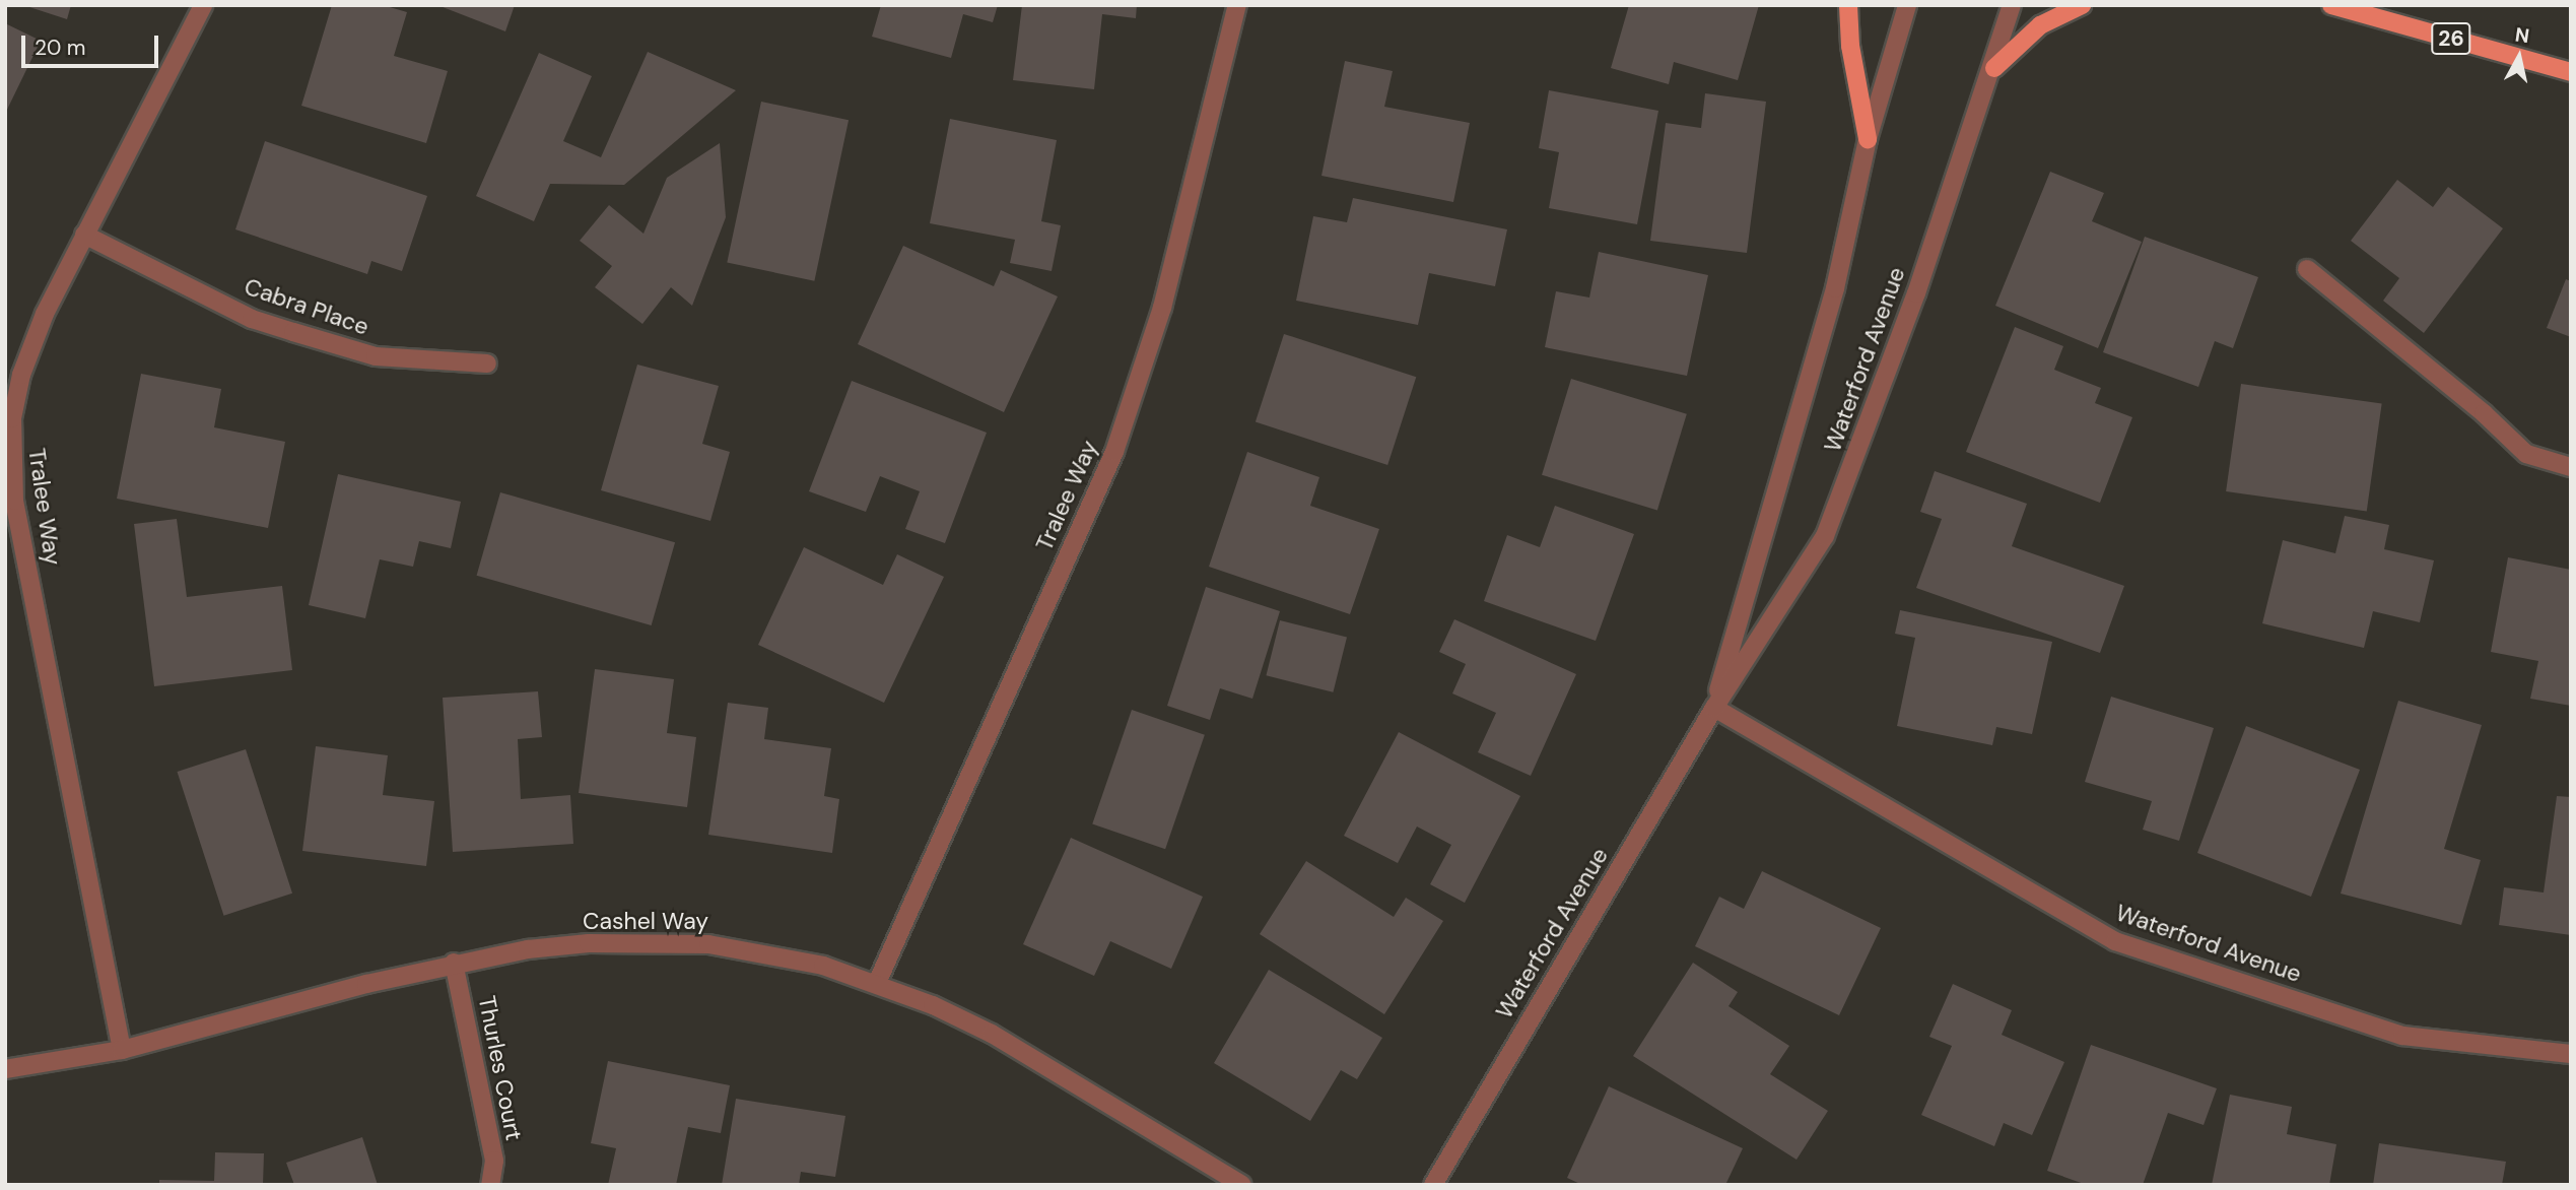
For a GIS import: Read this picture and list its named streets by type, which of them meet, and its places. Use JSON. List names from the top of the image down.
{
  "streets": {
    "main road": ["26"],
    "street": [
      "Cabra Place",
      "Waterford Avenue",
      "Tralee Way",
      "Cashel Way",
      "Thurles Court"
    ]
  },
  "crossings": [
    ["Cabra Place", "Tralee Way"],
    ["Tralee Way", "Cashel Way"],
    ["Cashel Way", "Thurles Court"]
  ],
  "scale_bar": "20 m",
  "north": "top"
}
